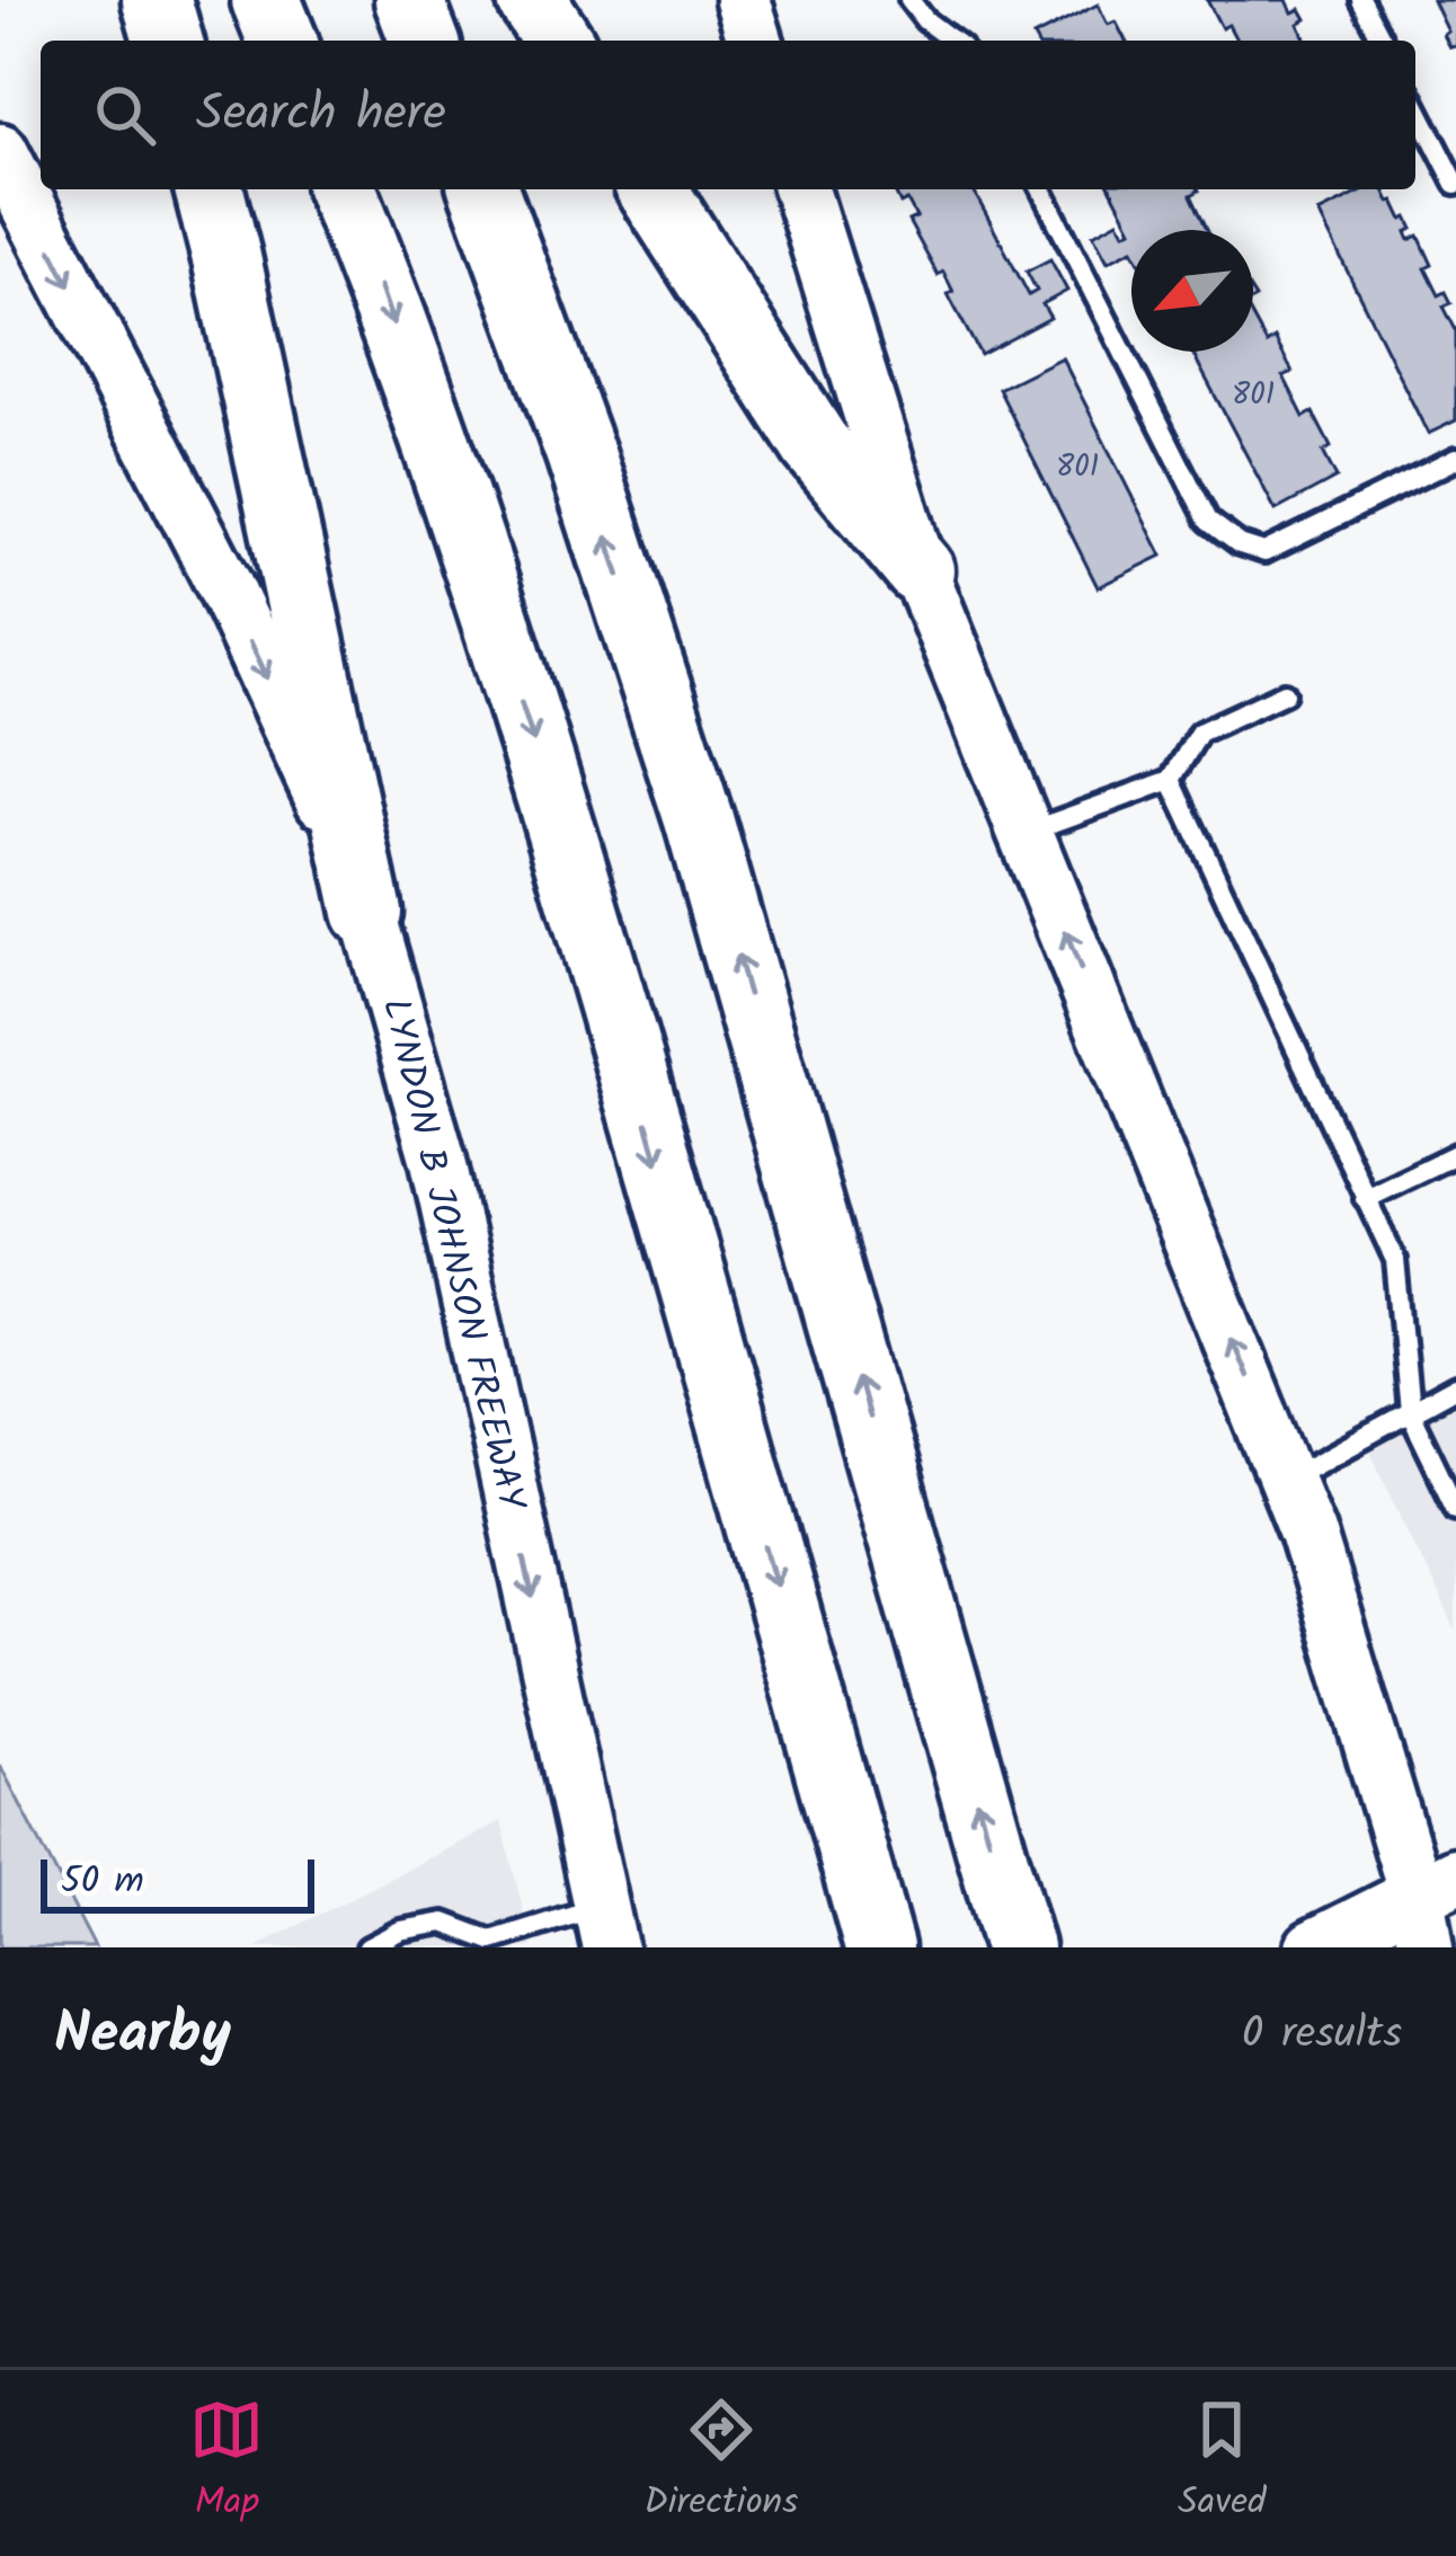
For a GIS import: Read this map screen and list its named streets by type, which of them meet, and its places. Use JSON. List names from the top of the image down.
{
  "streets": {
    "main road": ["LYNDON B JOHNSON FREEWAY"]
  },
  "one_way": ["LYNDON B JOHNSON FREEWAY"],
  "house_numbers": ["801", "801"],
  "scale_bar": "50 m",
  "north": "bottom left",
  "page": {
    "search": "Search here",
    "scale": "50 m",
    "heading": ["Nearby", "0 results"],
    "nav": ["Map", "Directions", "Saved"]
  }
}
